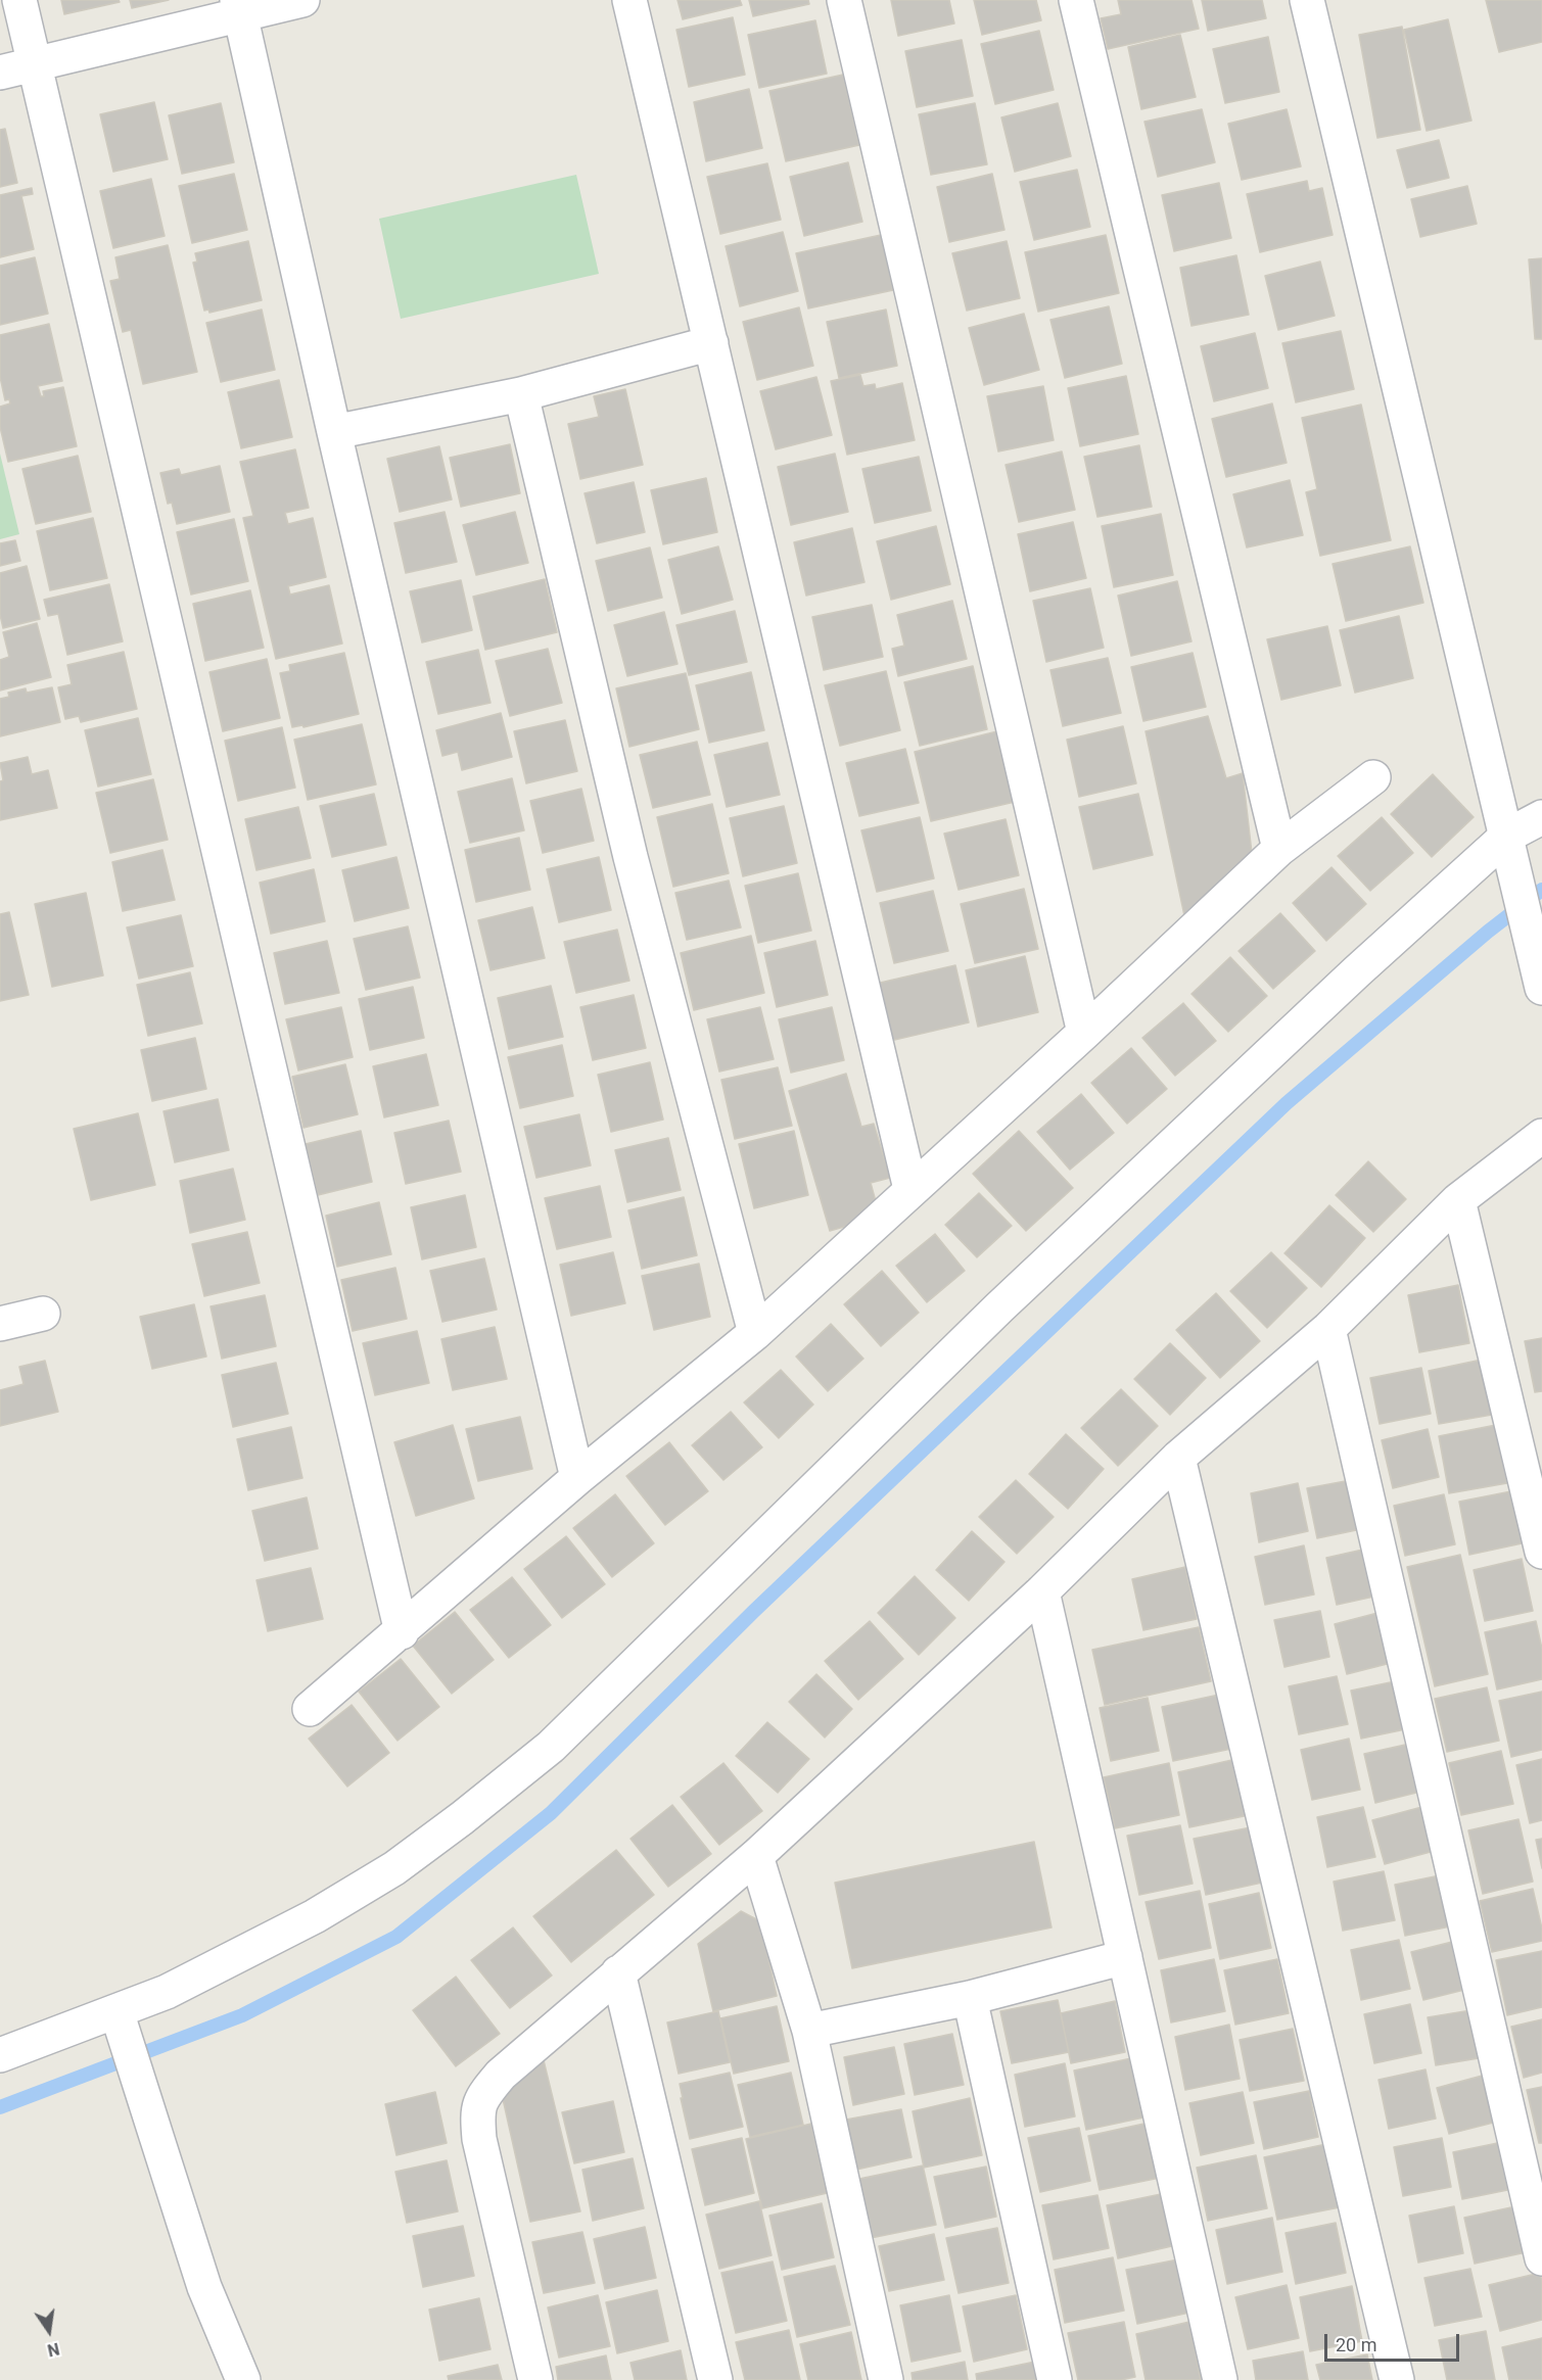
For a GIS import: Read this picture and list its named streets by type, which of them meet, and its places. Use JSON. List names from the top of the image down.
{
  "scale_bar": "20 m",
  "north": "bottom"
}
